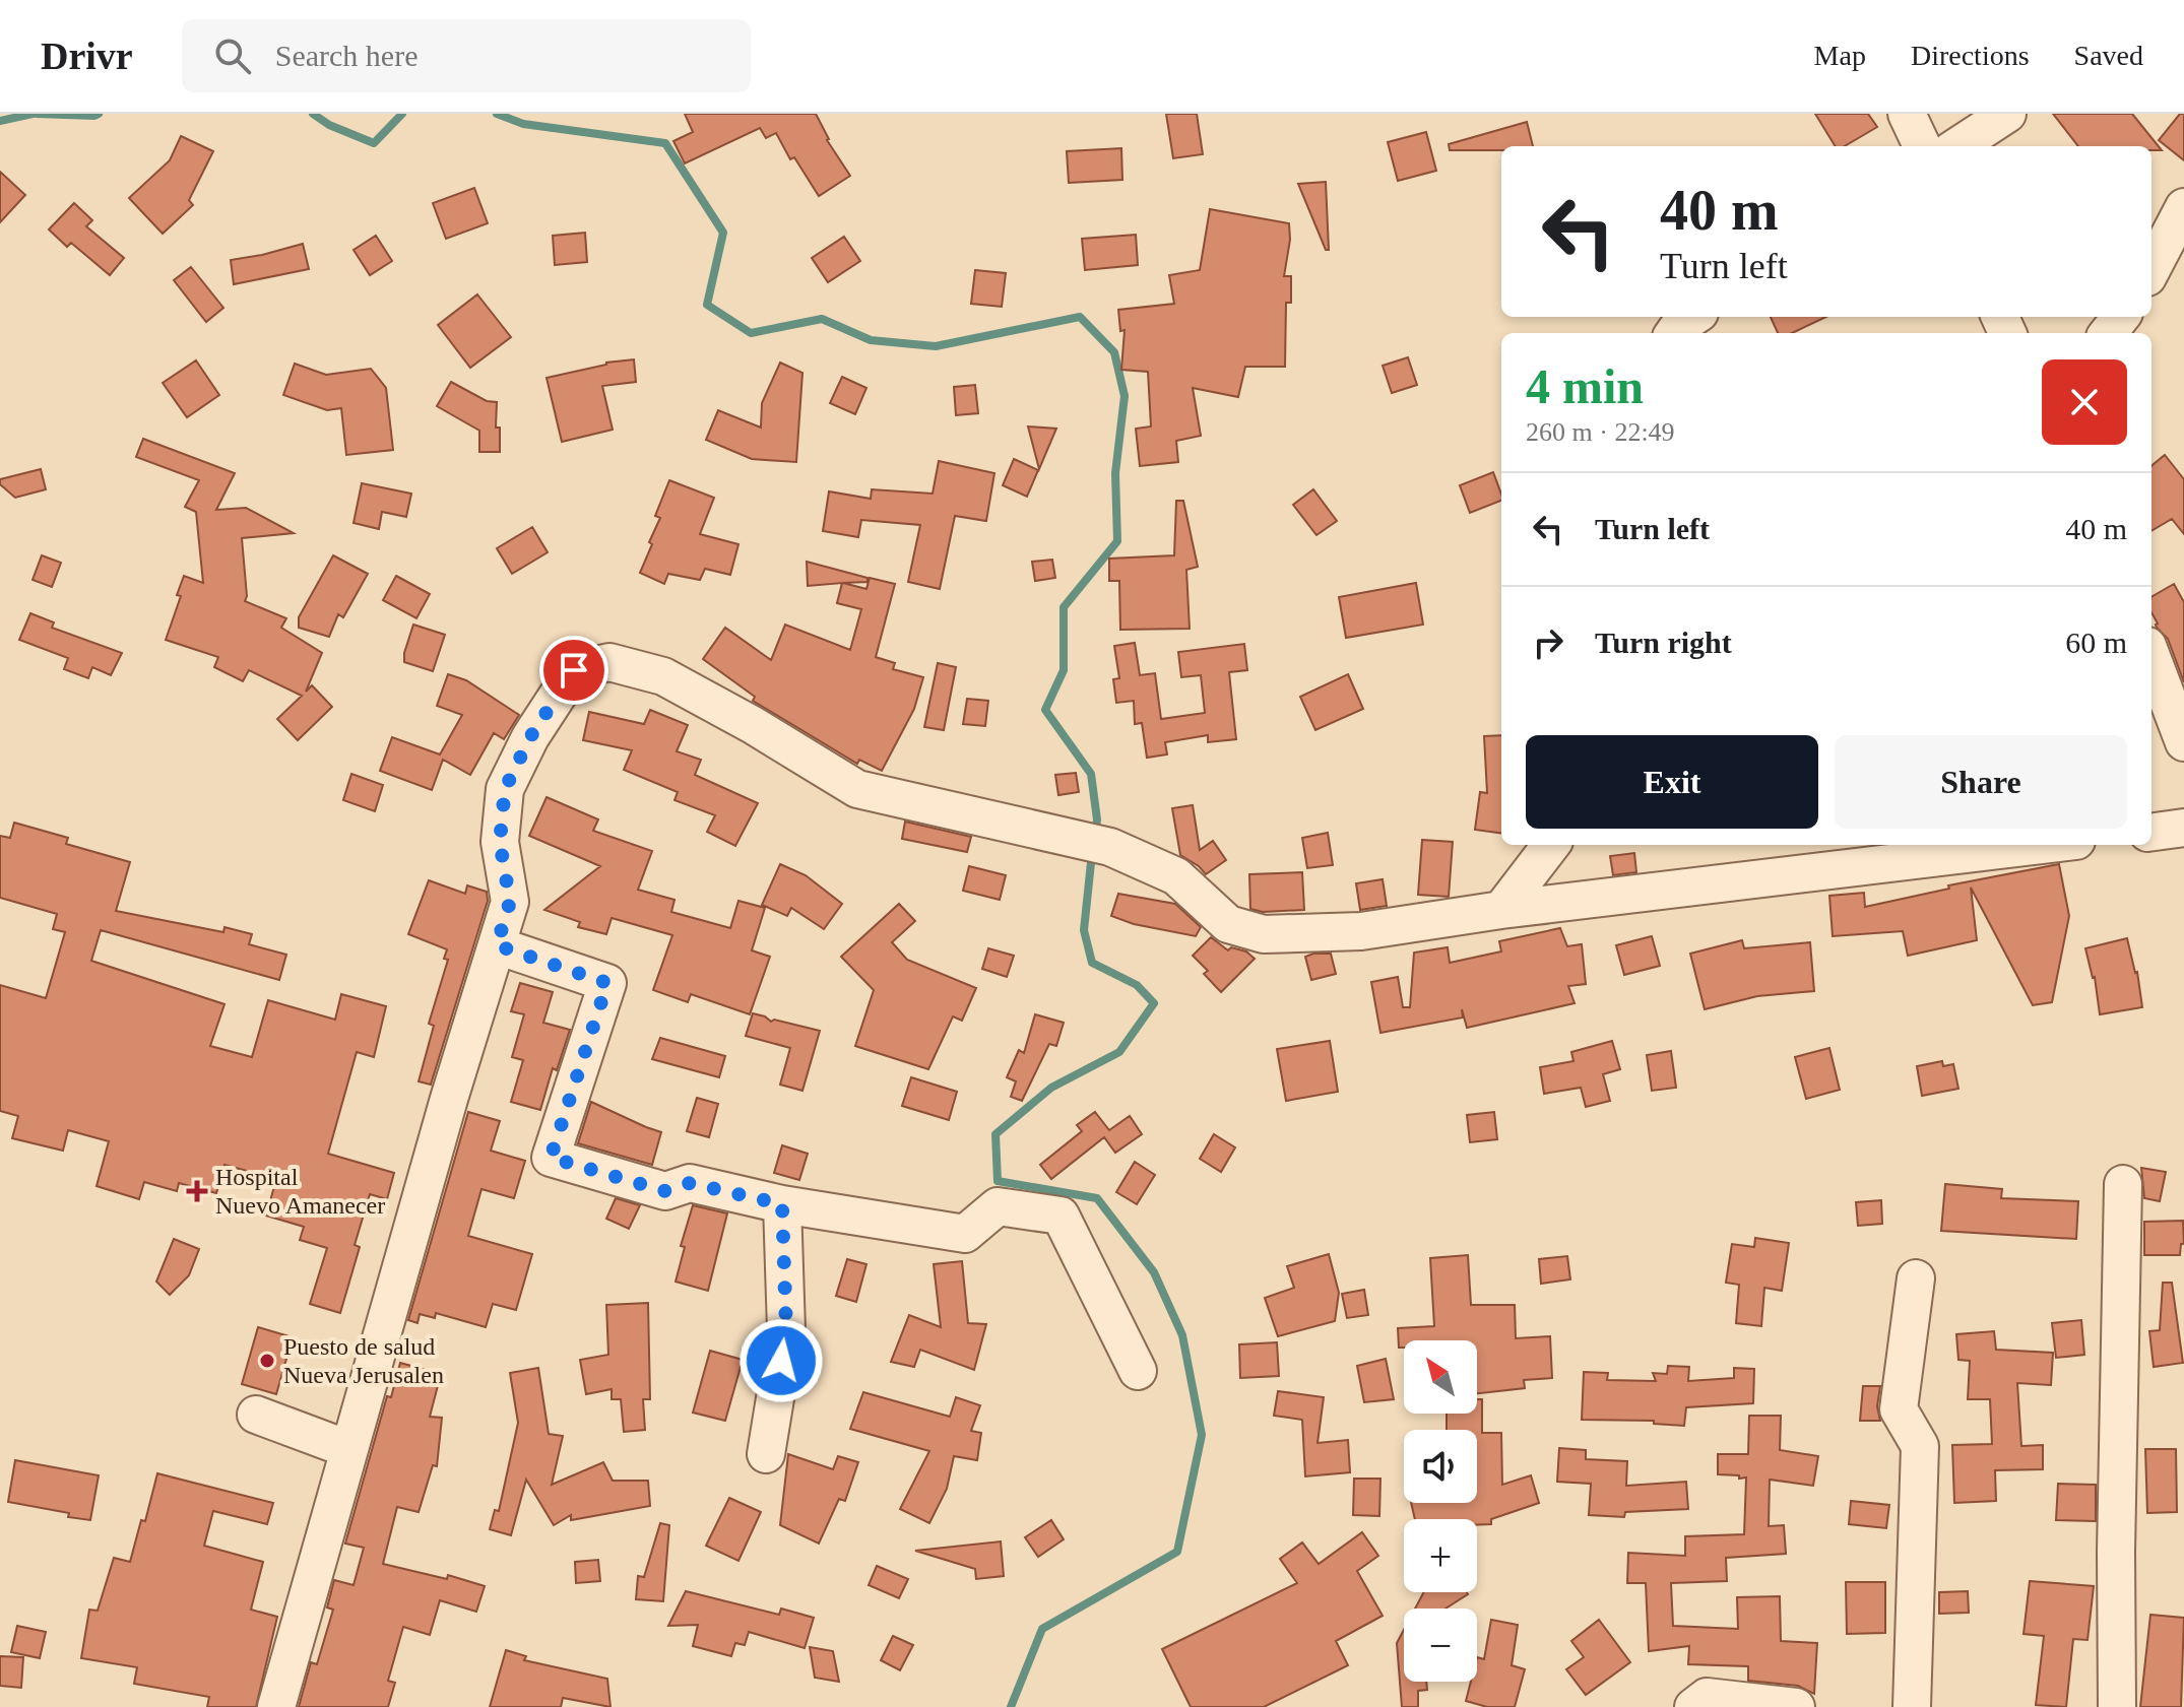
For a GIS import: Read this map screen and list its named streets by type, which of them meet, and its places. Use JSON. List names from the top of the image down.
{
  "places": {
    "health": ["Hospital Nuevo Amanecer"],
    "other": ["Puesto de salud Nueva Jerusalen"]
  },
  "north": "top left",
  "page": {
    "header": "Drivr",
    "search": "Search here",
    "nav": ["Map", "Directions", "Saved"],
    "turn": ["40 m", "Turn left"],
    "heading": ["4 min", "260 m · 22:49"],
    "list": [
      {
        "name": "Turn left",
        "value": "40 m"
      },
      {
        "name": "Turn right",
        "value": "60 m"
      }
    ],
    "buttons": ["Exit", "Share"],
    "map_buttons": ["+", "−"]
  }
}
